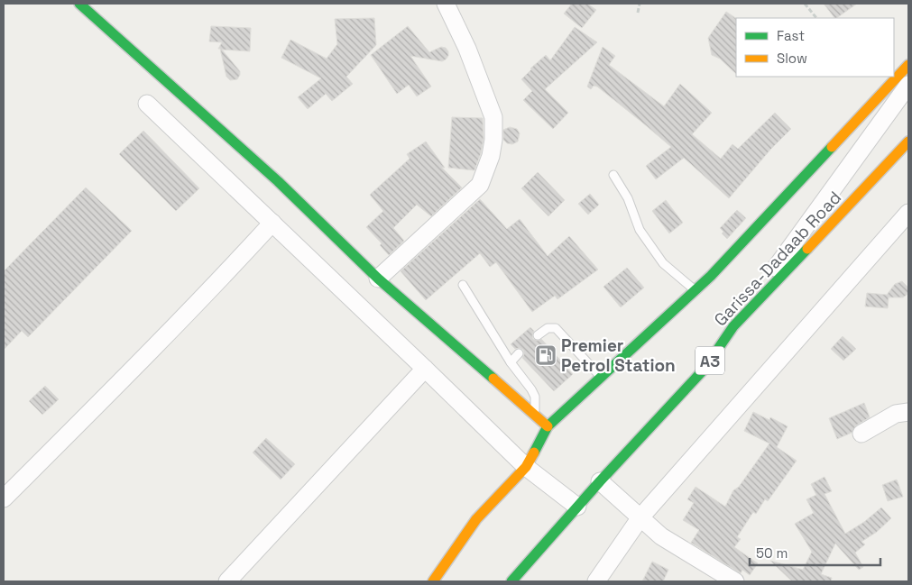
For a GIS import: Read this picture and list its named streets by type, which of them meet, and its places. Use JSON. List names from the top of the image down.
{
  "streets": {
    "main road": ["Garissa-Dadaab Road", "A3"]
  },
  "places": {
    "fuel station": ["Premier Petrol Station"]
  },
  "legend": ["Fast", "Slow"],
  "scale_bar": "50 m"
}
